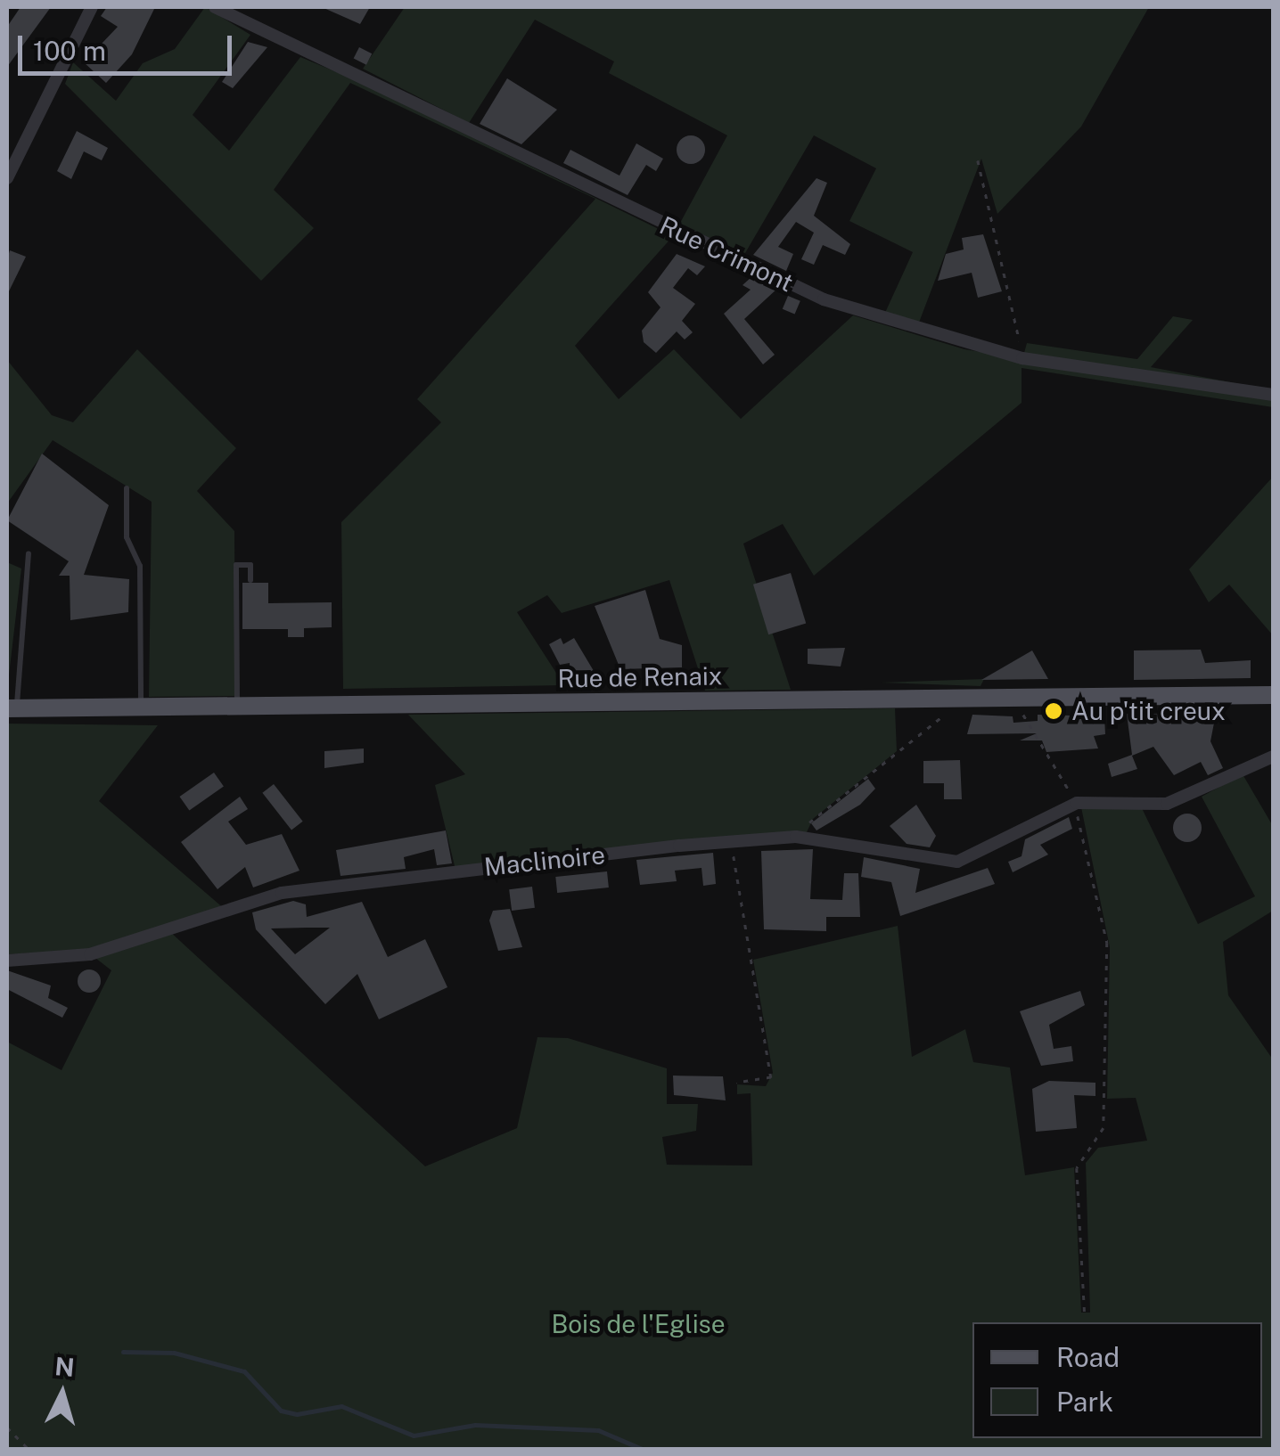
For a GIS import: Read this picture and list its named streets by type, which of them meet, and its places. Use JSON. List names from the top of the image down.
{
  "streets": {
    "main road": ["Rue de Renaix"],
    "street": ["Rue Crimont", "Maclinoire"]
  },
  "parks": ["Bois de l'Eglise"],
  "places": ["Au p'tit creux"],
  "legend": ["Road", "Park"],
  "scale_bar": "100 m",
  "north": "top"
}
